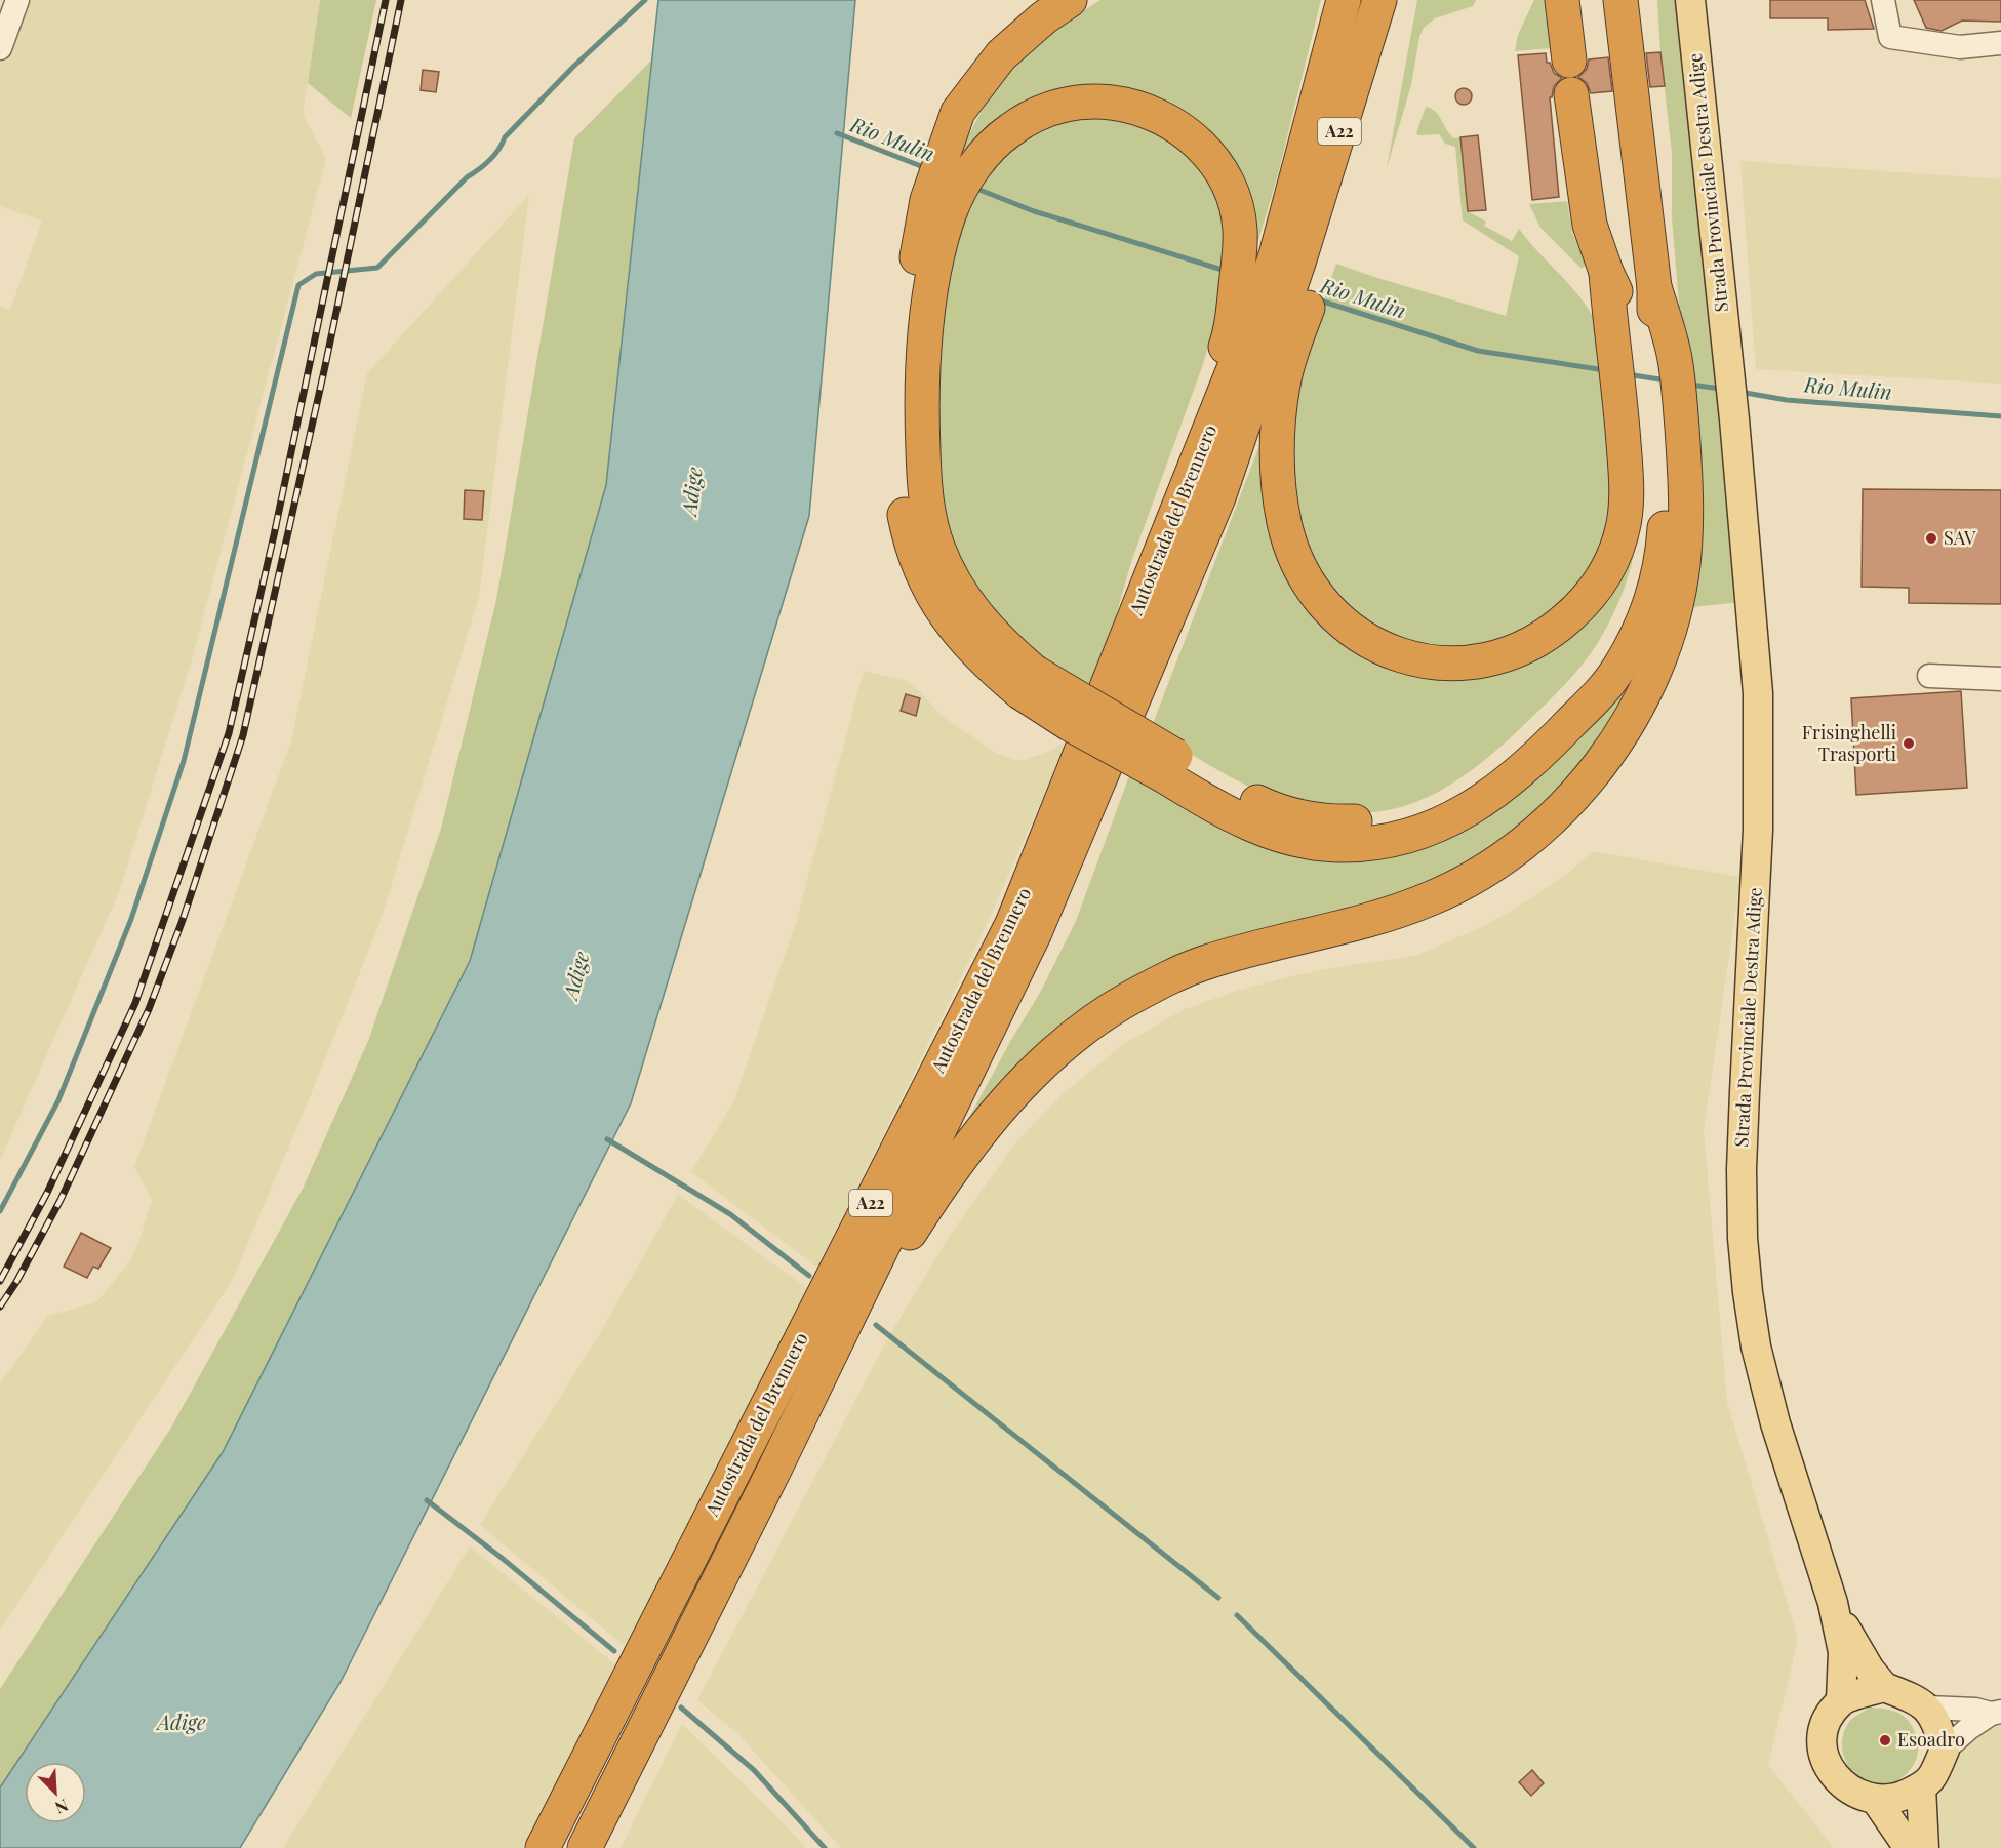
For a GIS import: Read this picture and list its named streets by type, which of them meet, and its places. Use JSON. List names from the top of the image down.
{
  "streets": {
    "highway": ["A22", "Autostrada del Brennero"],
    "main road": ["Strada Provinciale Destra Adige"]
  },
  "water": ["Rio Mulin", "Adige"],
  "places": ["SAV", "Frisinghelli Trasporti", "Esoadro"],
  "north": "bottom right"
}
